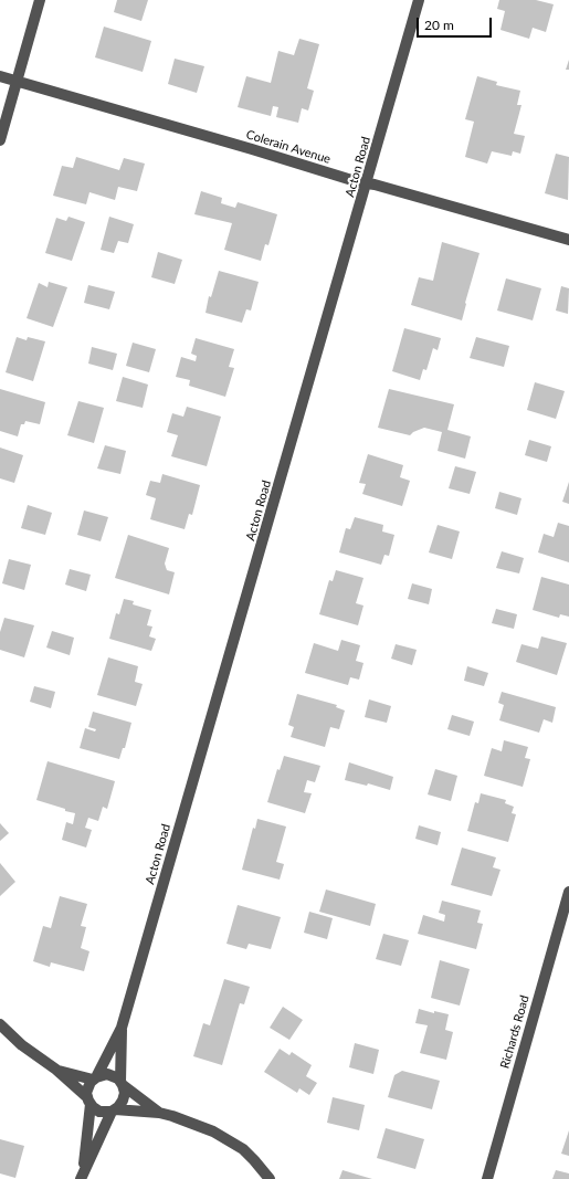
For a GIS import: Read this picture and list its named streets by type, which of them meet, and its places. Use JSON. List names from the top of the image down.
{
  "streets": {
    "street": ["Colerain Avenue", "Acton Road", "Richards Road"]
  },
  "crossings": [
    ["Colerain Avenue", "Acton Road"]
  ],
  "scale_bar": "20 m"
}
